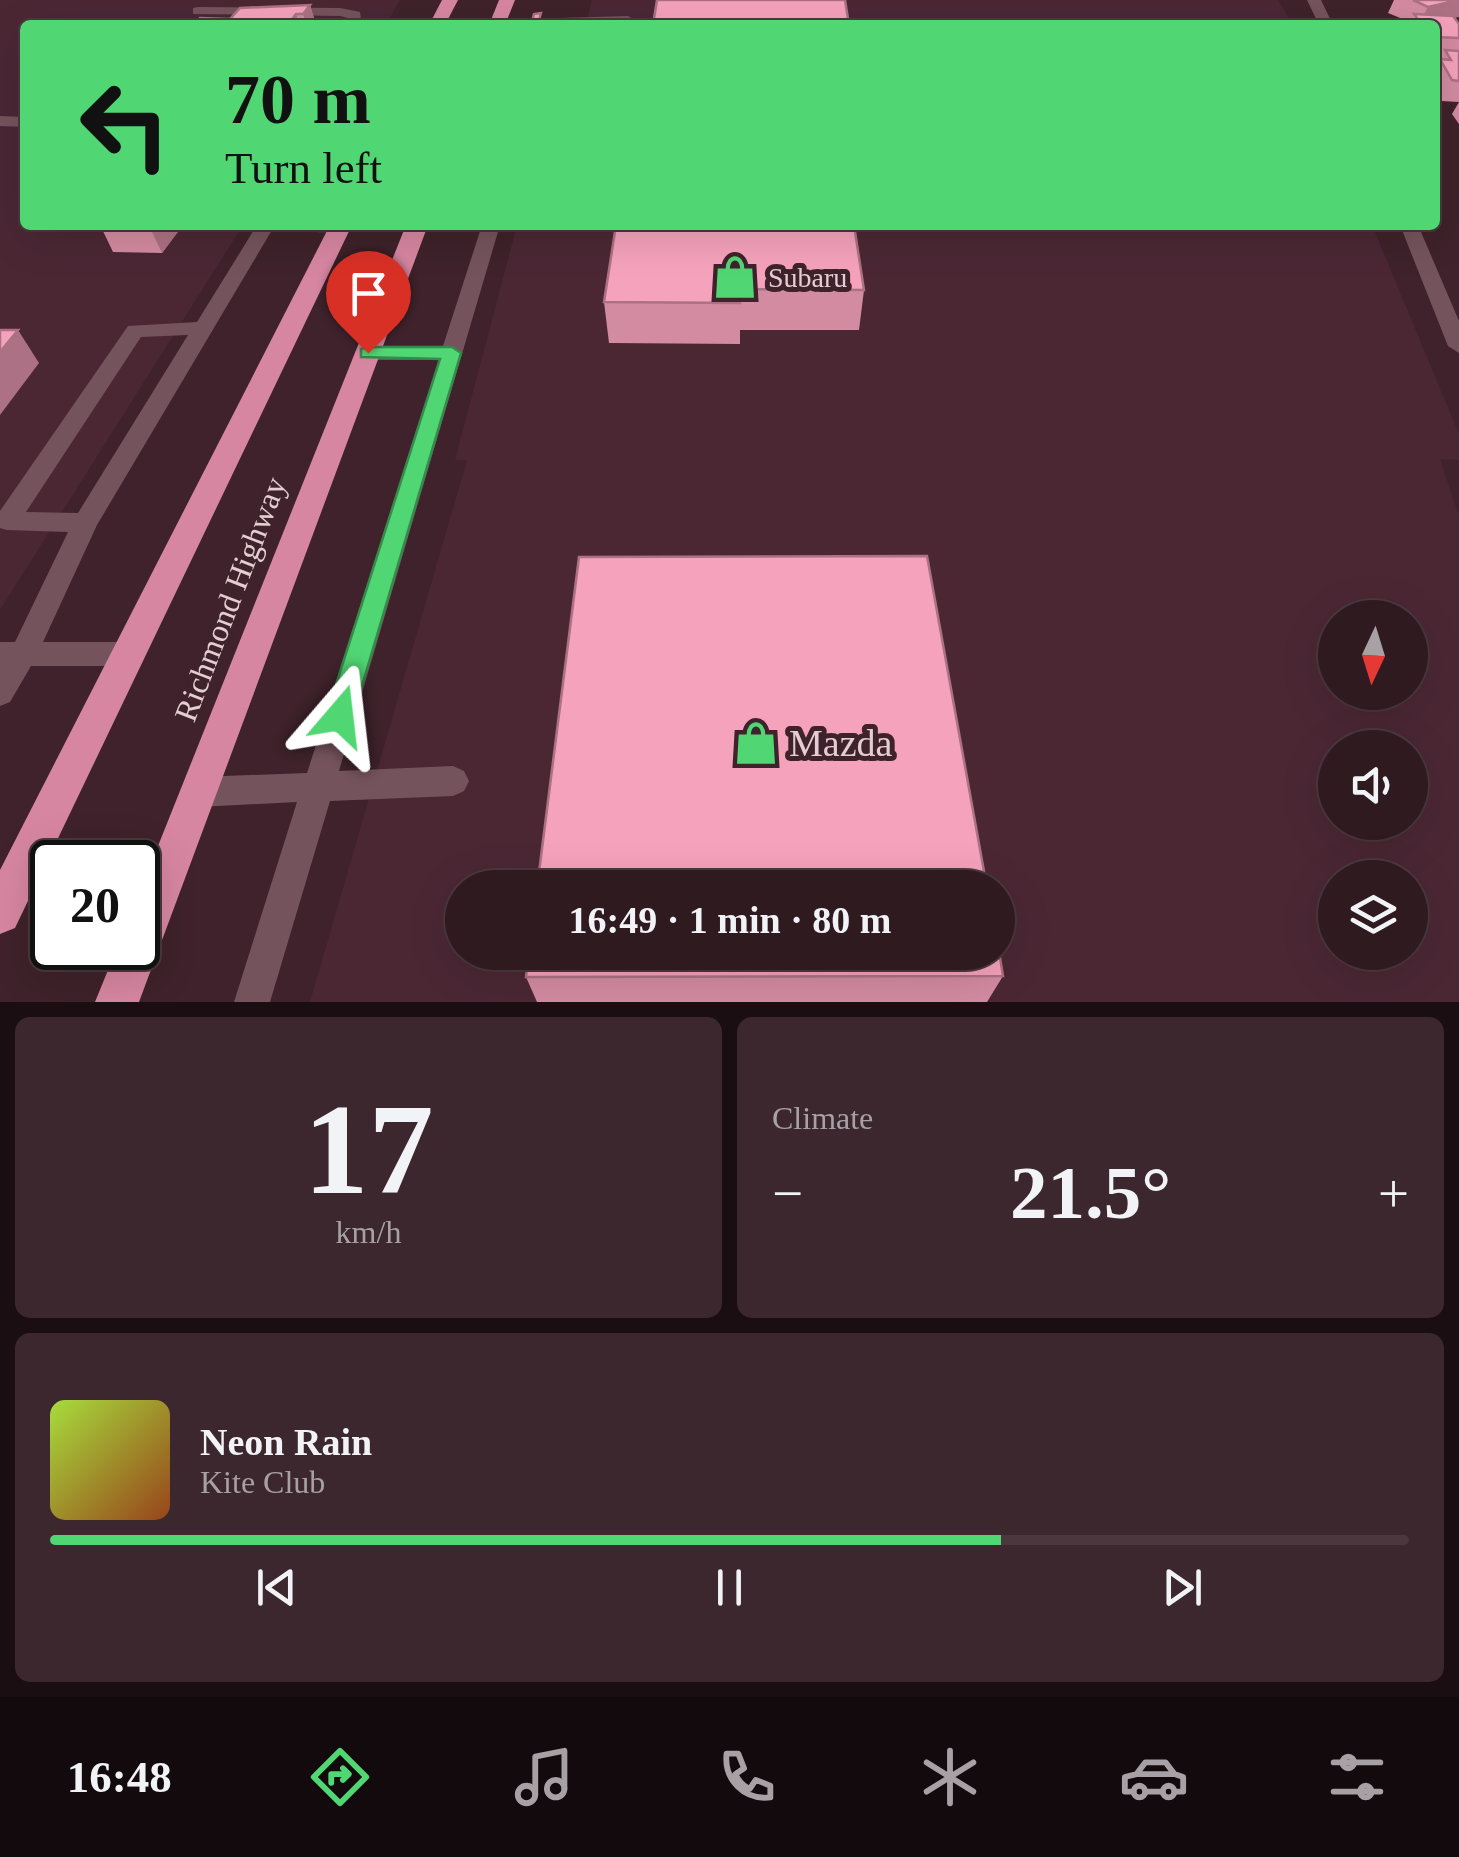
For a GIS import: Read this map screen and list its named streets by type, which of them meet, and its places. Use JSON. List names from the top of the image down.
{
  "streets": {
    "highway": ["Richmond Highway"]
  },
  "places": {
    "shop": ["Subaru", "Mazda"]
  },
  "north": "bottom",
  "page": {
    "turn": ["70 m", "Turn left"],
    "limit": "20",
    "trip": "16:49 · 1 min · 80 m",
    "tile": [
      ["17", "km/h"],
      "Climate"
    ],
    "heat": ["−", "21.5°", "+"],
    "song": ["Neon Rain", "Kite Club"],
    "tabs": "16:48"
  }
}
